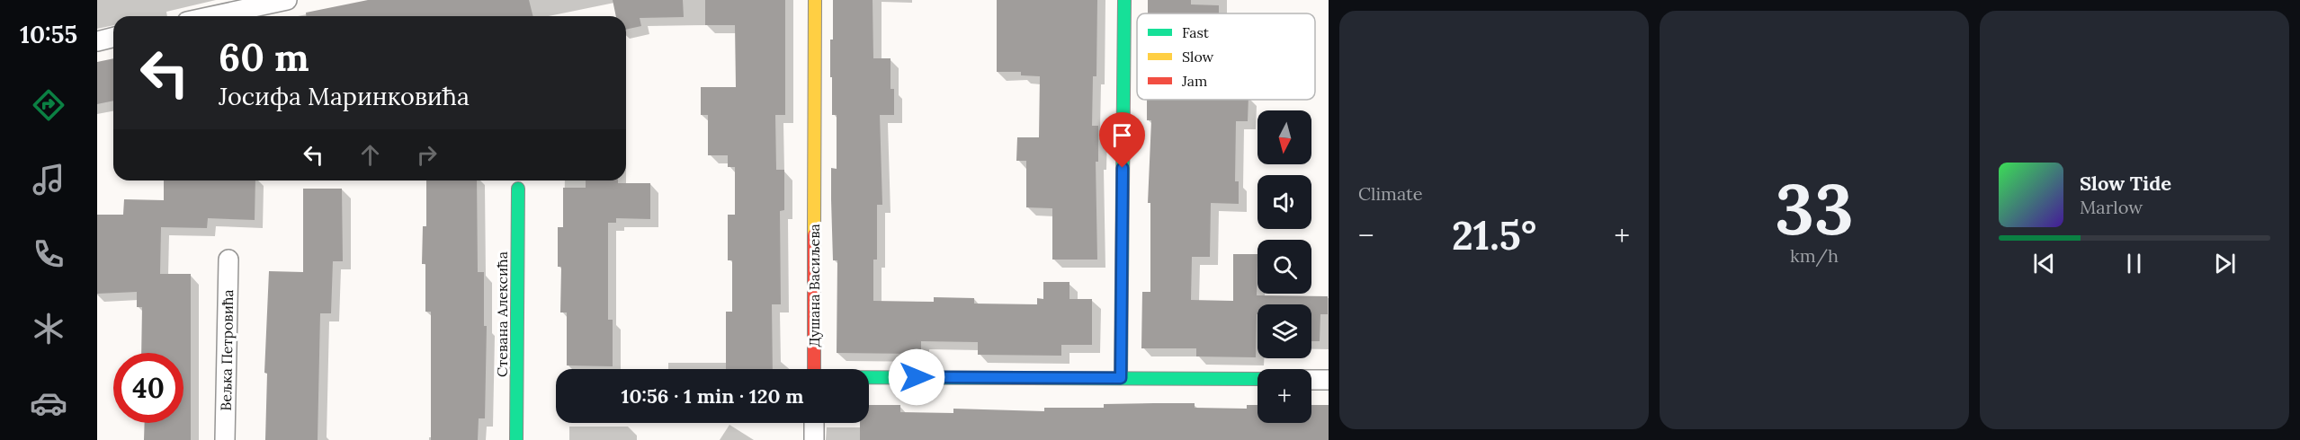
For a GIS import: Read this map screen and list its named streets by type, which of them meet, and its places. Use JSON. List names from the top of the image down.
{
  "streets": {
    "street": ["Душана Васиљева", "Стевана Алексића", "Вељка Петровића"]
  },
  "legend": ["Fast", "Slow", "Jam"],
  "north": "bottom",
  "page": {
    "tabs": "10:55",
    "tile": [
      "Climate",
      ["33", "km/h"]
    ],
    "turn": ["60 m", "Јосифа Маринковића"],
    "map_buttons": "+",
    "song": ["Slow Tide", "Marlow"],
    "heat": ["−", "21.5°", "+"],
    "limit": "40",
    "trip": "10:56 · 1 min · 120 m"
  }
}
